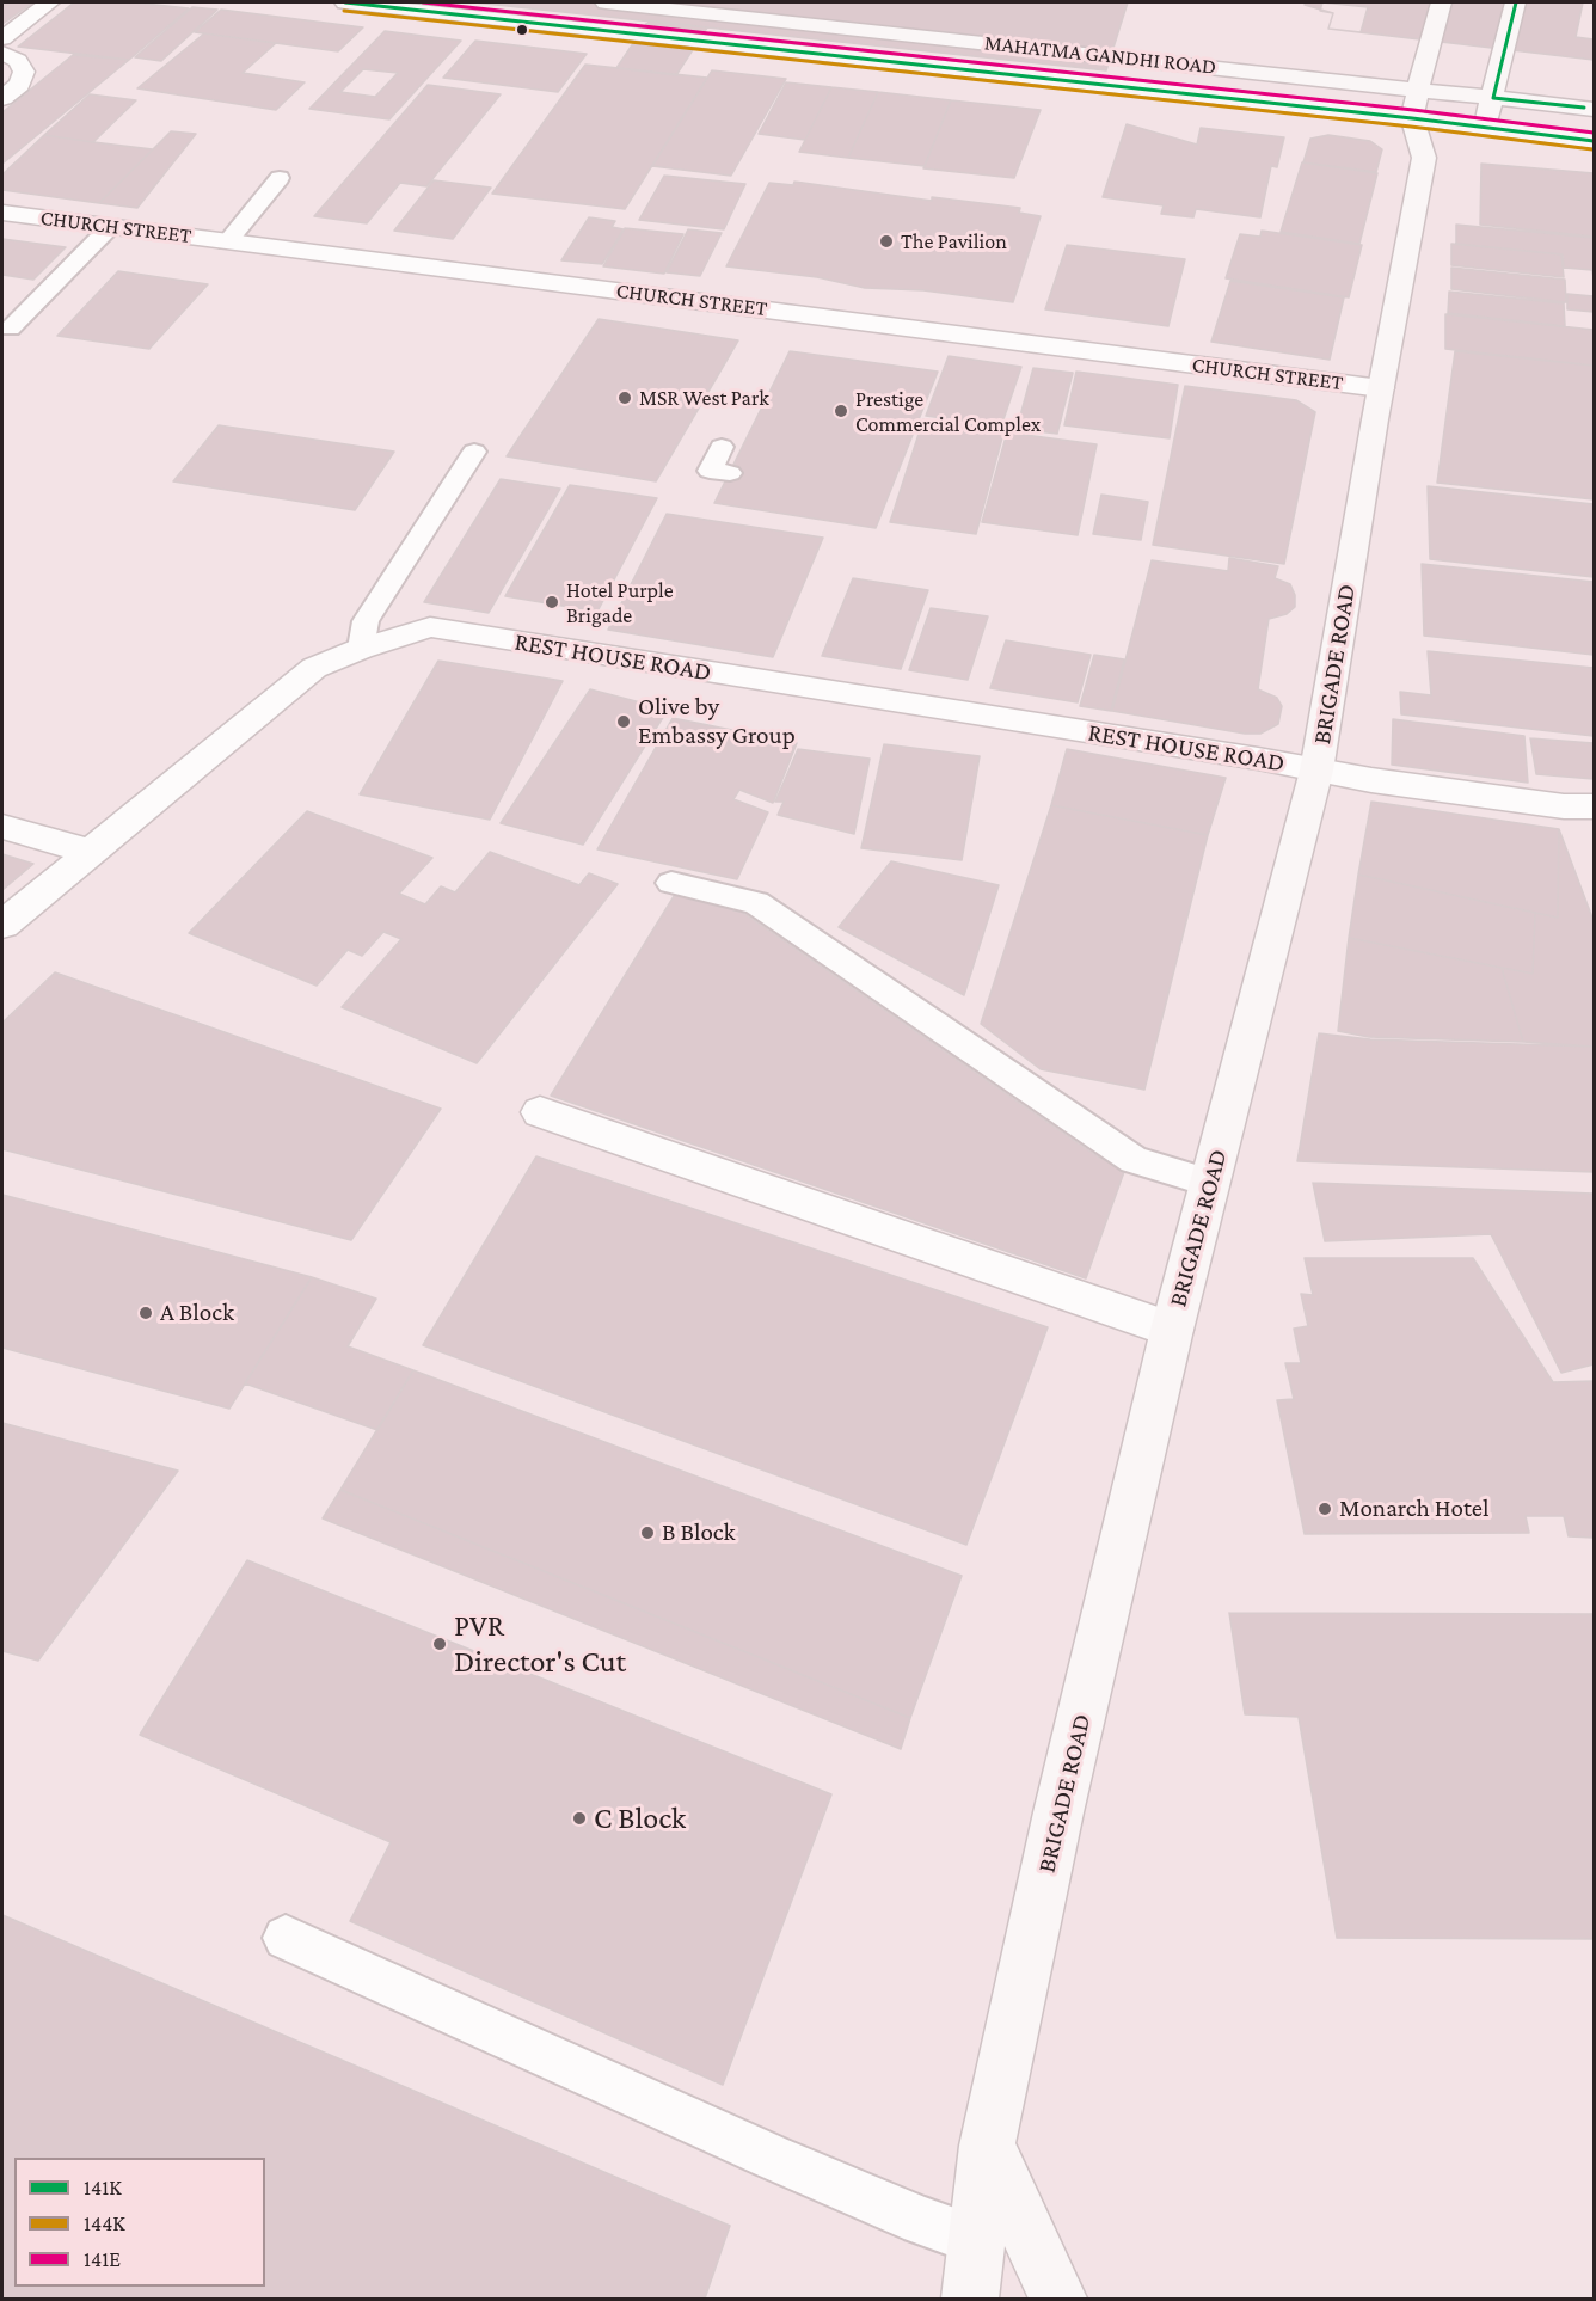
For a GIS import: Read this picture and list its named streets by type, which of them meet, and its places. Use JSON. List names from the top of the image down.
{
  "streets": {
    "main road": ["MAHATMA GANDHI ROAD", "BRIGADE ROAD"],
    "street": ["CHURCH STREET", "REST HOUSE ROAD"]
  },
  "crossings": [
    ["MAHATMA GANDHI ROAD", "BRIGADE ROAD"],
    ["CHURCH STREET", "BRIGADE ROAD"],
    ["REST HOUSE ROAD", "BRIGADE ROAD"]
  ],
  "places": [
    "The Pavilion",
    "MSR West Park",
    "Prestige Commercial Complex",
    "Hotel Purple Brigade",
    "Olive by Embassy Group",
    "A Block",
    "Monarch Hotel",
    "B Block",
    "PVR Director's Cut",
    "C Block"
  ],
  "lines": ["transit line 141K", "transit line 141E", "transit line 144K"],
  "legend": ["141K", "144K", "141E"]
}
